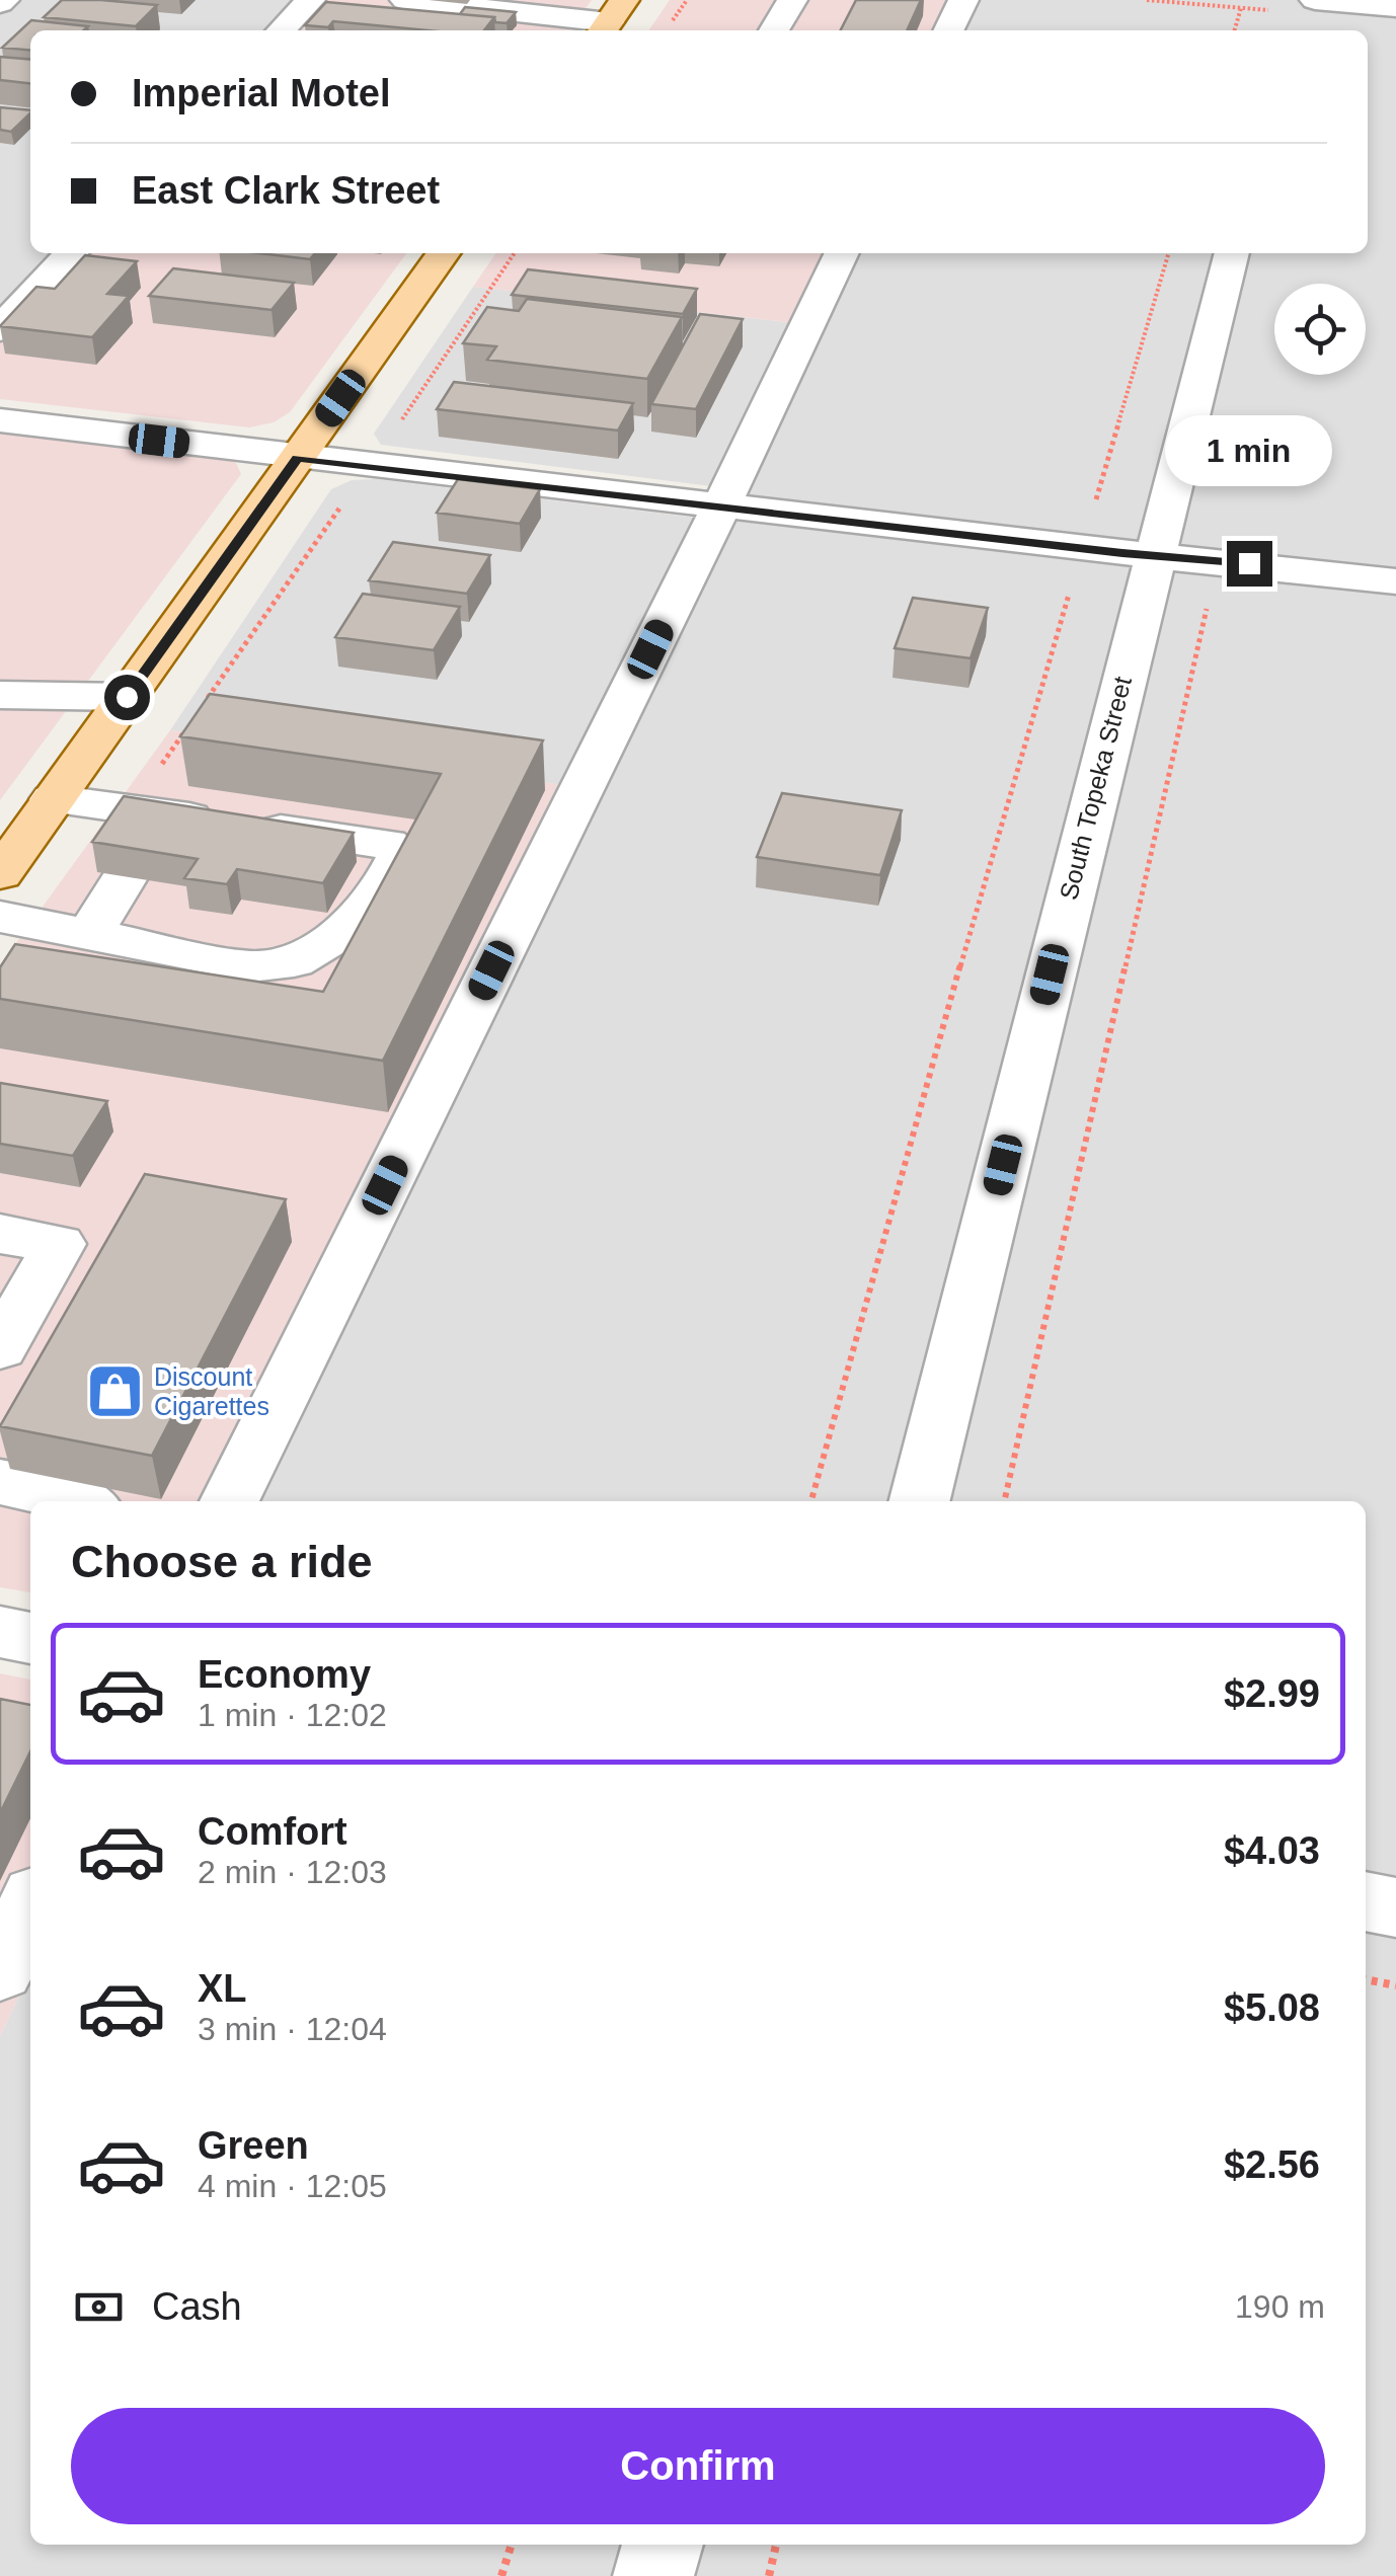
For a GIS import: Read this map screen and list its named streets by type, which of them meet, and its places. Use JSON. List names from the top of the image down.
{
  "streets": {
    "street": ["South Topeka Street"]
  },
  "places": {
    "shop": ["Discount Cigarettes"]
  },
  "page": {
    "banner": ["Imperial Motel", "East Clark Street"],
    "bubble": "1 min",
    "heading": "Choose a ride",
    "list": [
      {
        "name": "Economy",
        "note": "1 min · 12:02",
        "value": "$2.99"
      },
      {
        "name": "Comfort",
        "note": "2 min · 12:03",
        "value": "$4.03"
      },
      {
        "name": "XL",
        "note": "3 min · 12:04",
        "value": "$5.08"
      },
      {
        "name": "Green",
        "note": "4 min · 12:05",
        "value": "$2.56"
      }
    ],
    "pay": ["Cash", "190 m"],
    "buttons": "Confirm"
  }
}
